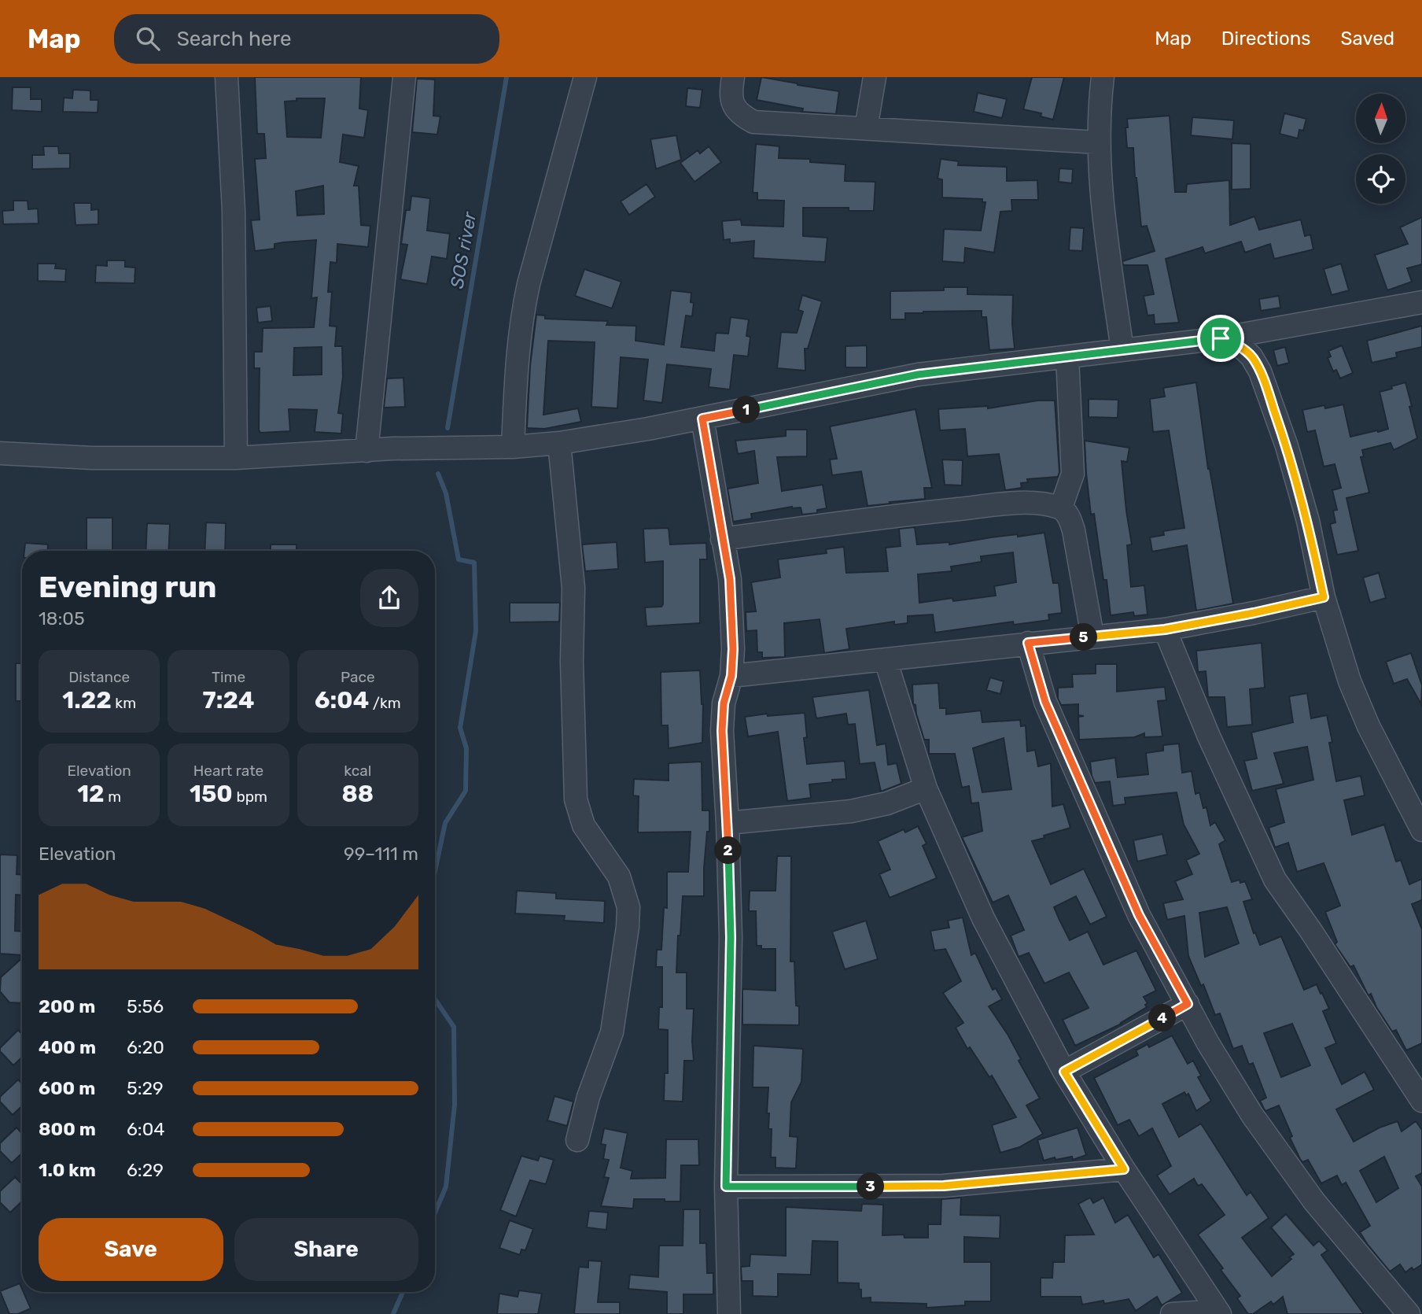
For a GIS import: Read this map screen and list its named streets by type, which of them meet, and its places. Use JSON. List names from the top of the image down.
{
  "water": ["SOS river"],
  "north": "top",
  "page": {
    "header": "Map",
    "search": "Search here",
    "nav": ["Map", "Directions", "Saved"],
    "pins": [
      "1",
      "5",
      "2",
      "4",
      "3"
    ],
    "heading": ["Evening run", "18:05"],
    "stats": [
      ["Distance", "1.22 km"],
      ["Time", "7:24"],
      ["Pace", "6:04 /km"],
      ["Elevation", "12 m"],
      ["Heart rate", "150 bpm"],
      ["kcal", "88"]
    ],
    "chart": ["Elevation", "99–111 m"],
    "list": [
      {
        "name": "200 m",
        "note": "5:56"
      },
      {
        "name": "400 m",
        "note": "6:20"
      },
      {
        "name": "600 m",
        "note": "5:29"
      },
      {
        "name": "800 m",
        "note": "6:04"
      },
      {
        "name": "1.0 km",
        "note": "6:29"
      }
    ],
    "buttons": ["Save", "Share"]
  }
}
